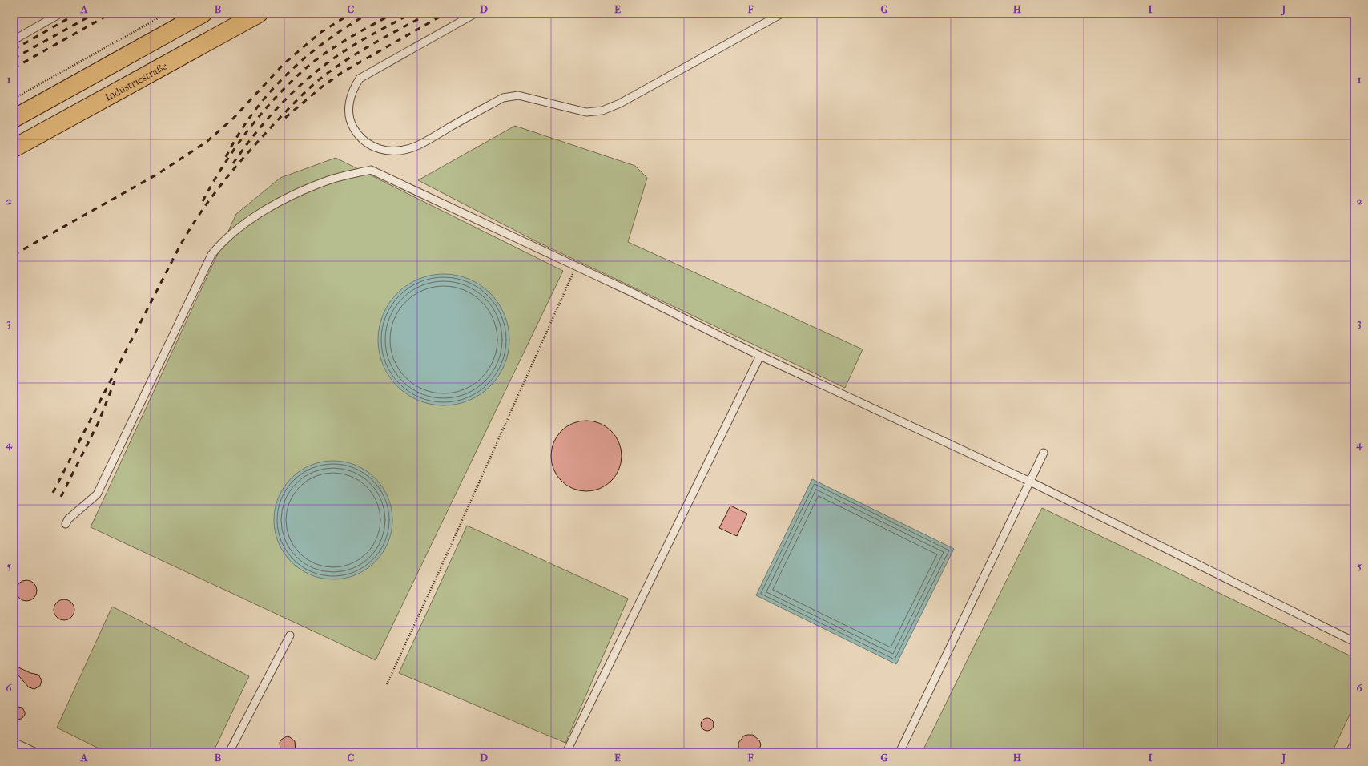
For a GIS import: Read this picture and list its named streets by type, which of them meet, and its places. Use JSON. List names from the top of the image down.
{
  "streets": {
    "highway": ["Industriestraße"]
  },
  "grid": {
    "columns": [
      "A",
      "B",
      "C",
      "D",
      "E",
      "F",
      "G",
      "H",
      "I",
      "J"
    ],
    "rows": [
      "1",
      "2",
      "3",
      "4",
      "5",
      "6"
    ]
  }
}
